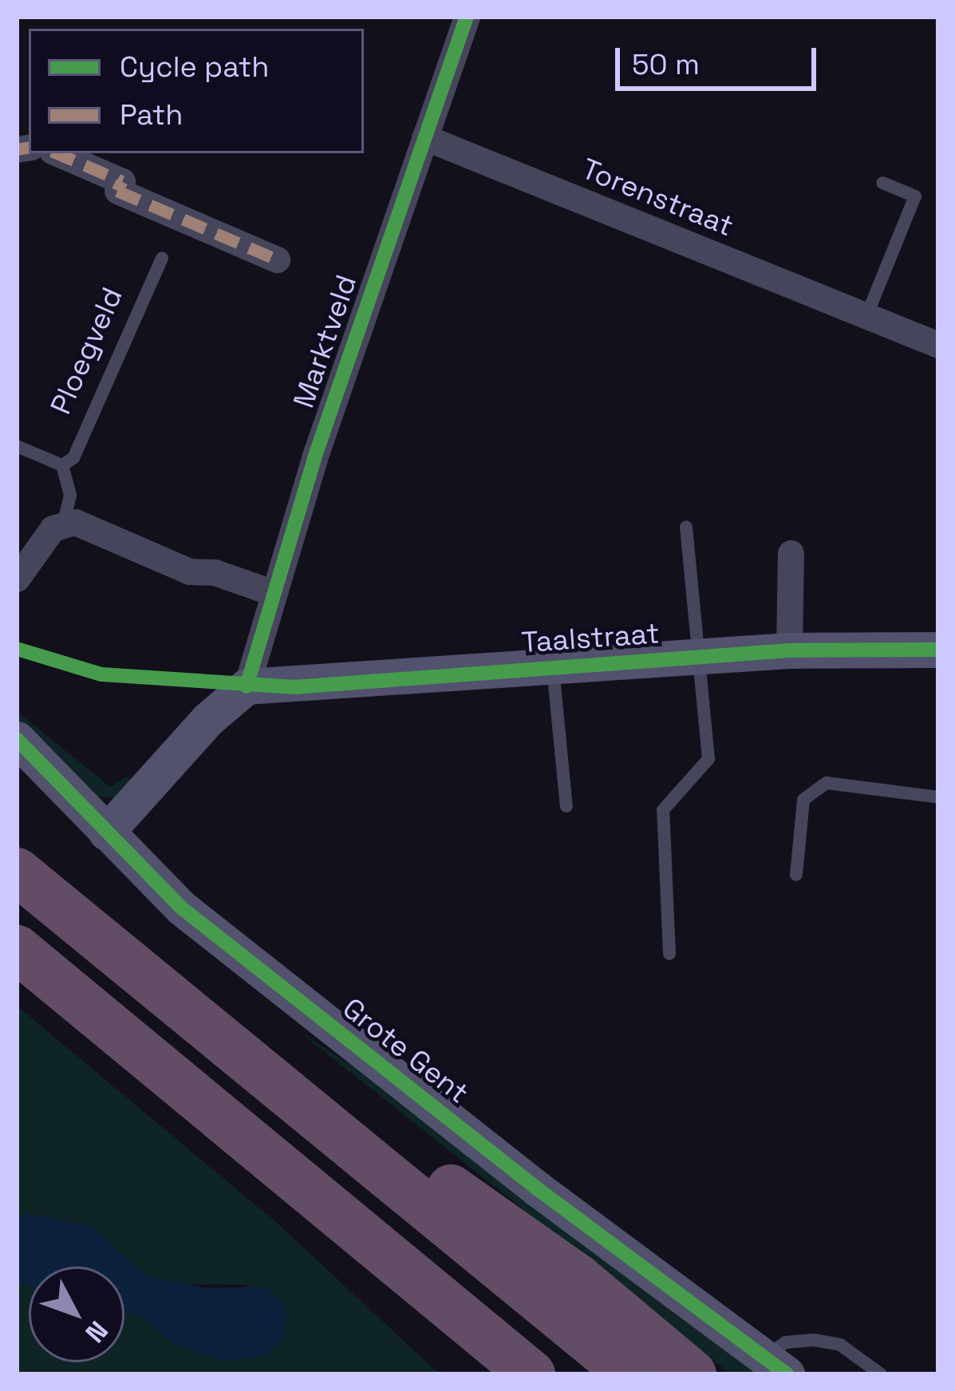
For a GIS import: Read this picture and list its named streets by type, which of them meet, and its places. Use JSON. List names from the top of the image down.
{
  "streets": {
    "street": [
      "Torenstraat",
      "Marktveld",
      "Taalstraat",
      "Grote Gent"
    ],
    "lane": ["Ploegveld"]
  },
  "crossings": [
    ["Torenstraat", "Marktveld"],
    ["Marktveld", "Taalstraat"]
  ],
  "legend": ["Cycle path", "Path"],
  "scale_bar": "50 m",
  "north": "bottom right"
}
